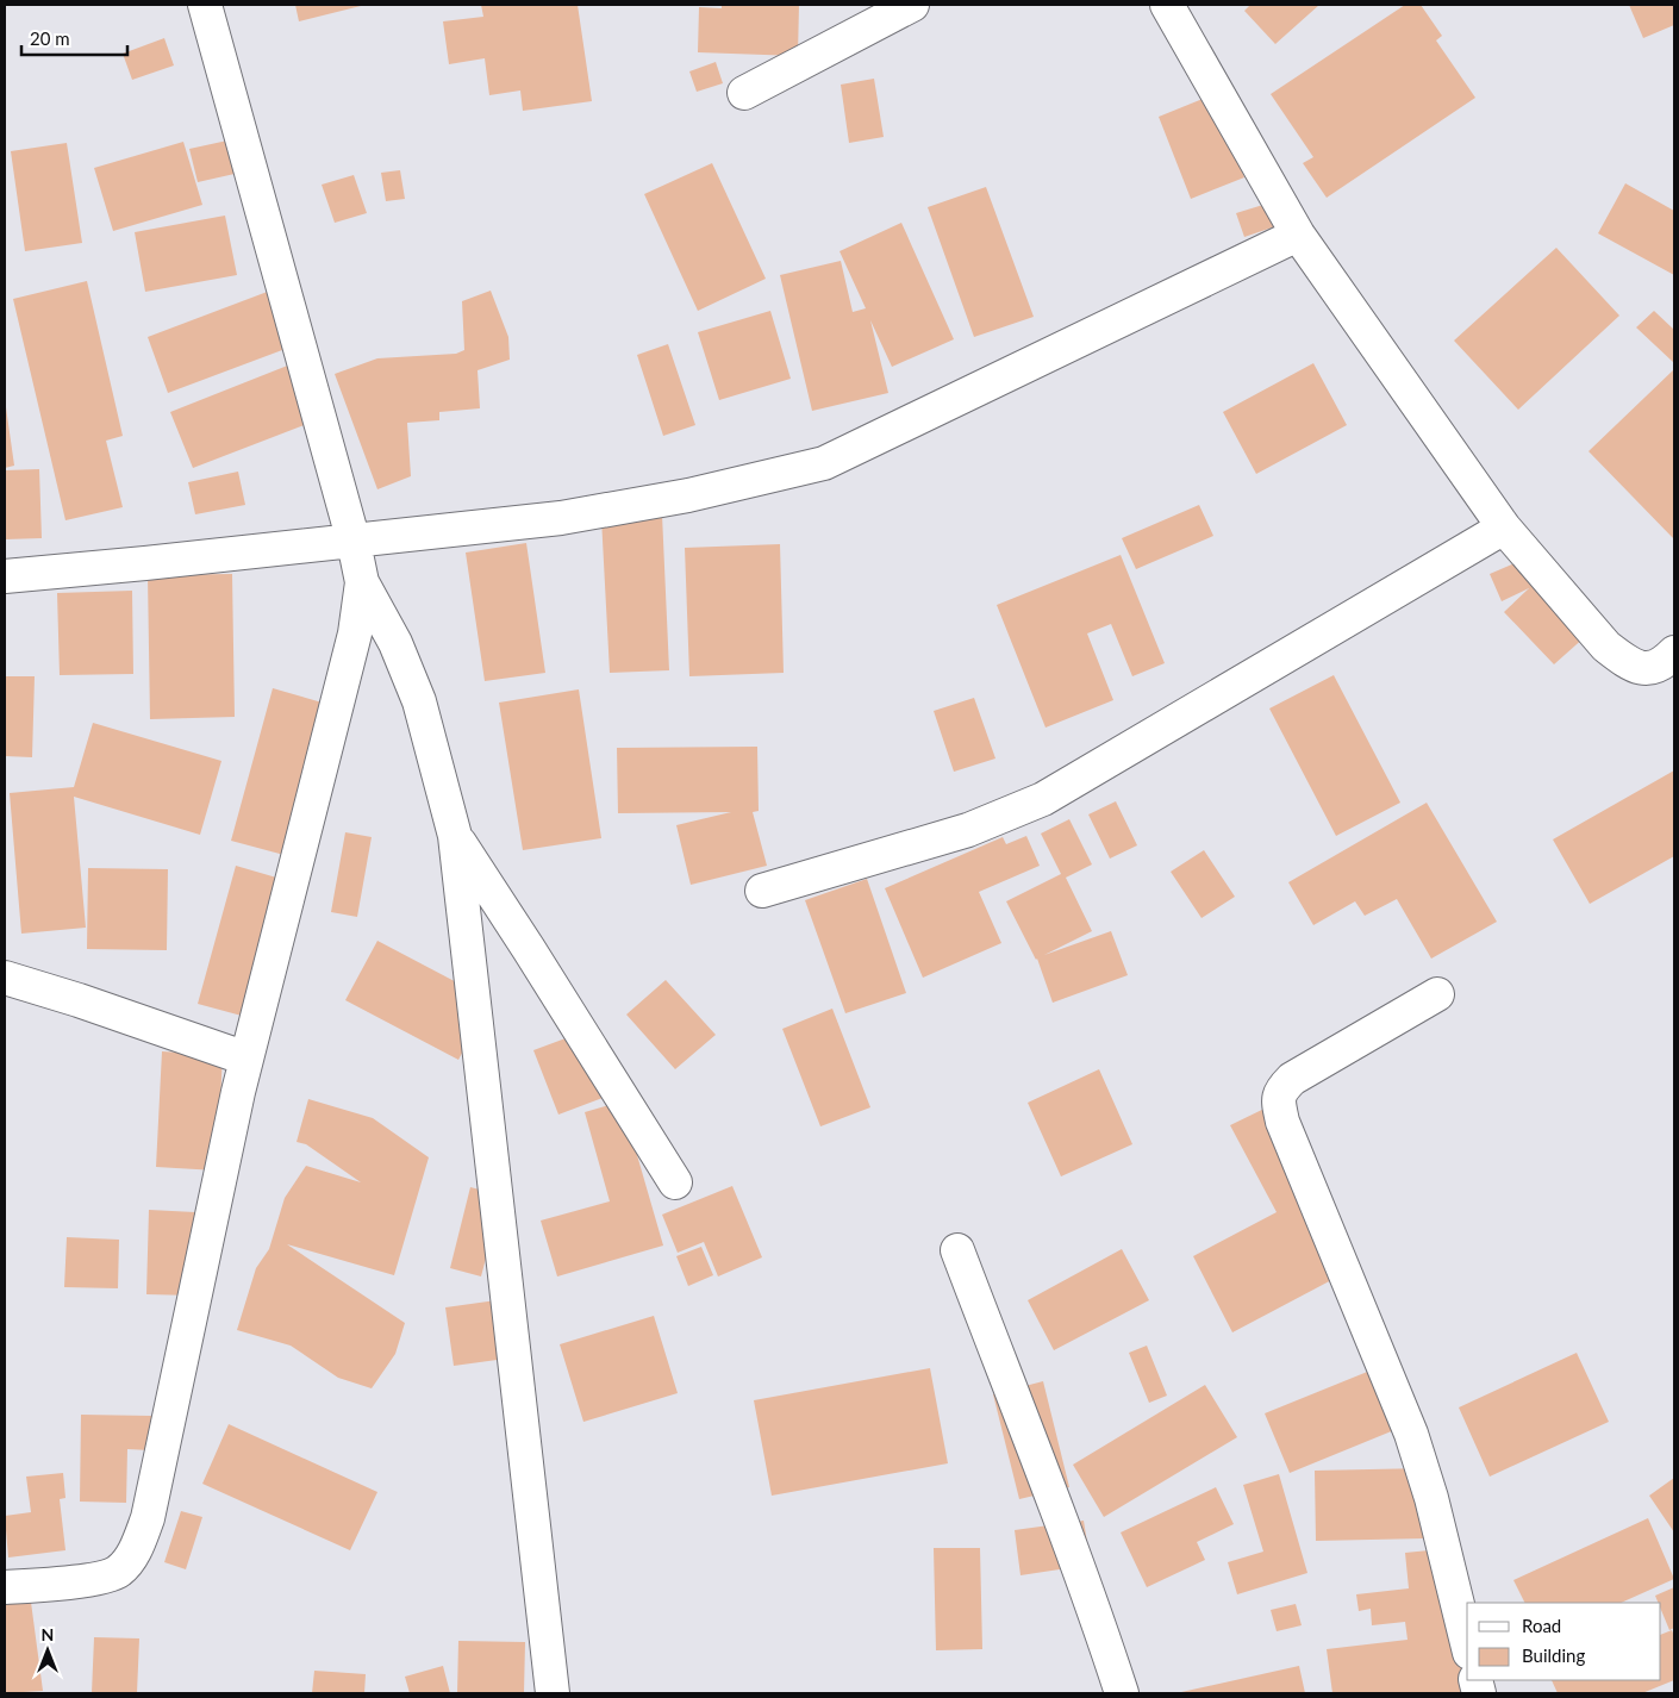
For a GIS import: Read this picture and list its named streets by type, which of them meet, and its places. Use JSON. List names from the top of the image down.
{
  "legend": ["Road", "Building"],
  "scale_bar": "20 m",
  "north": "top"
}
